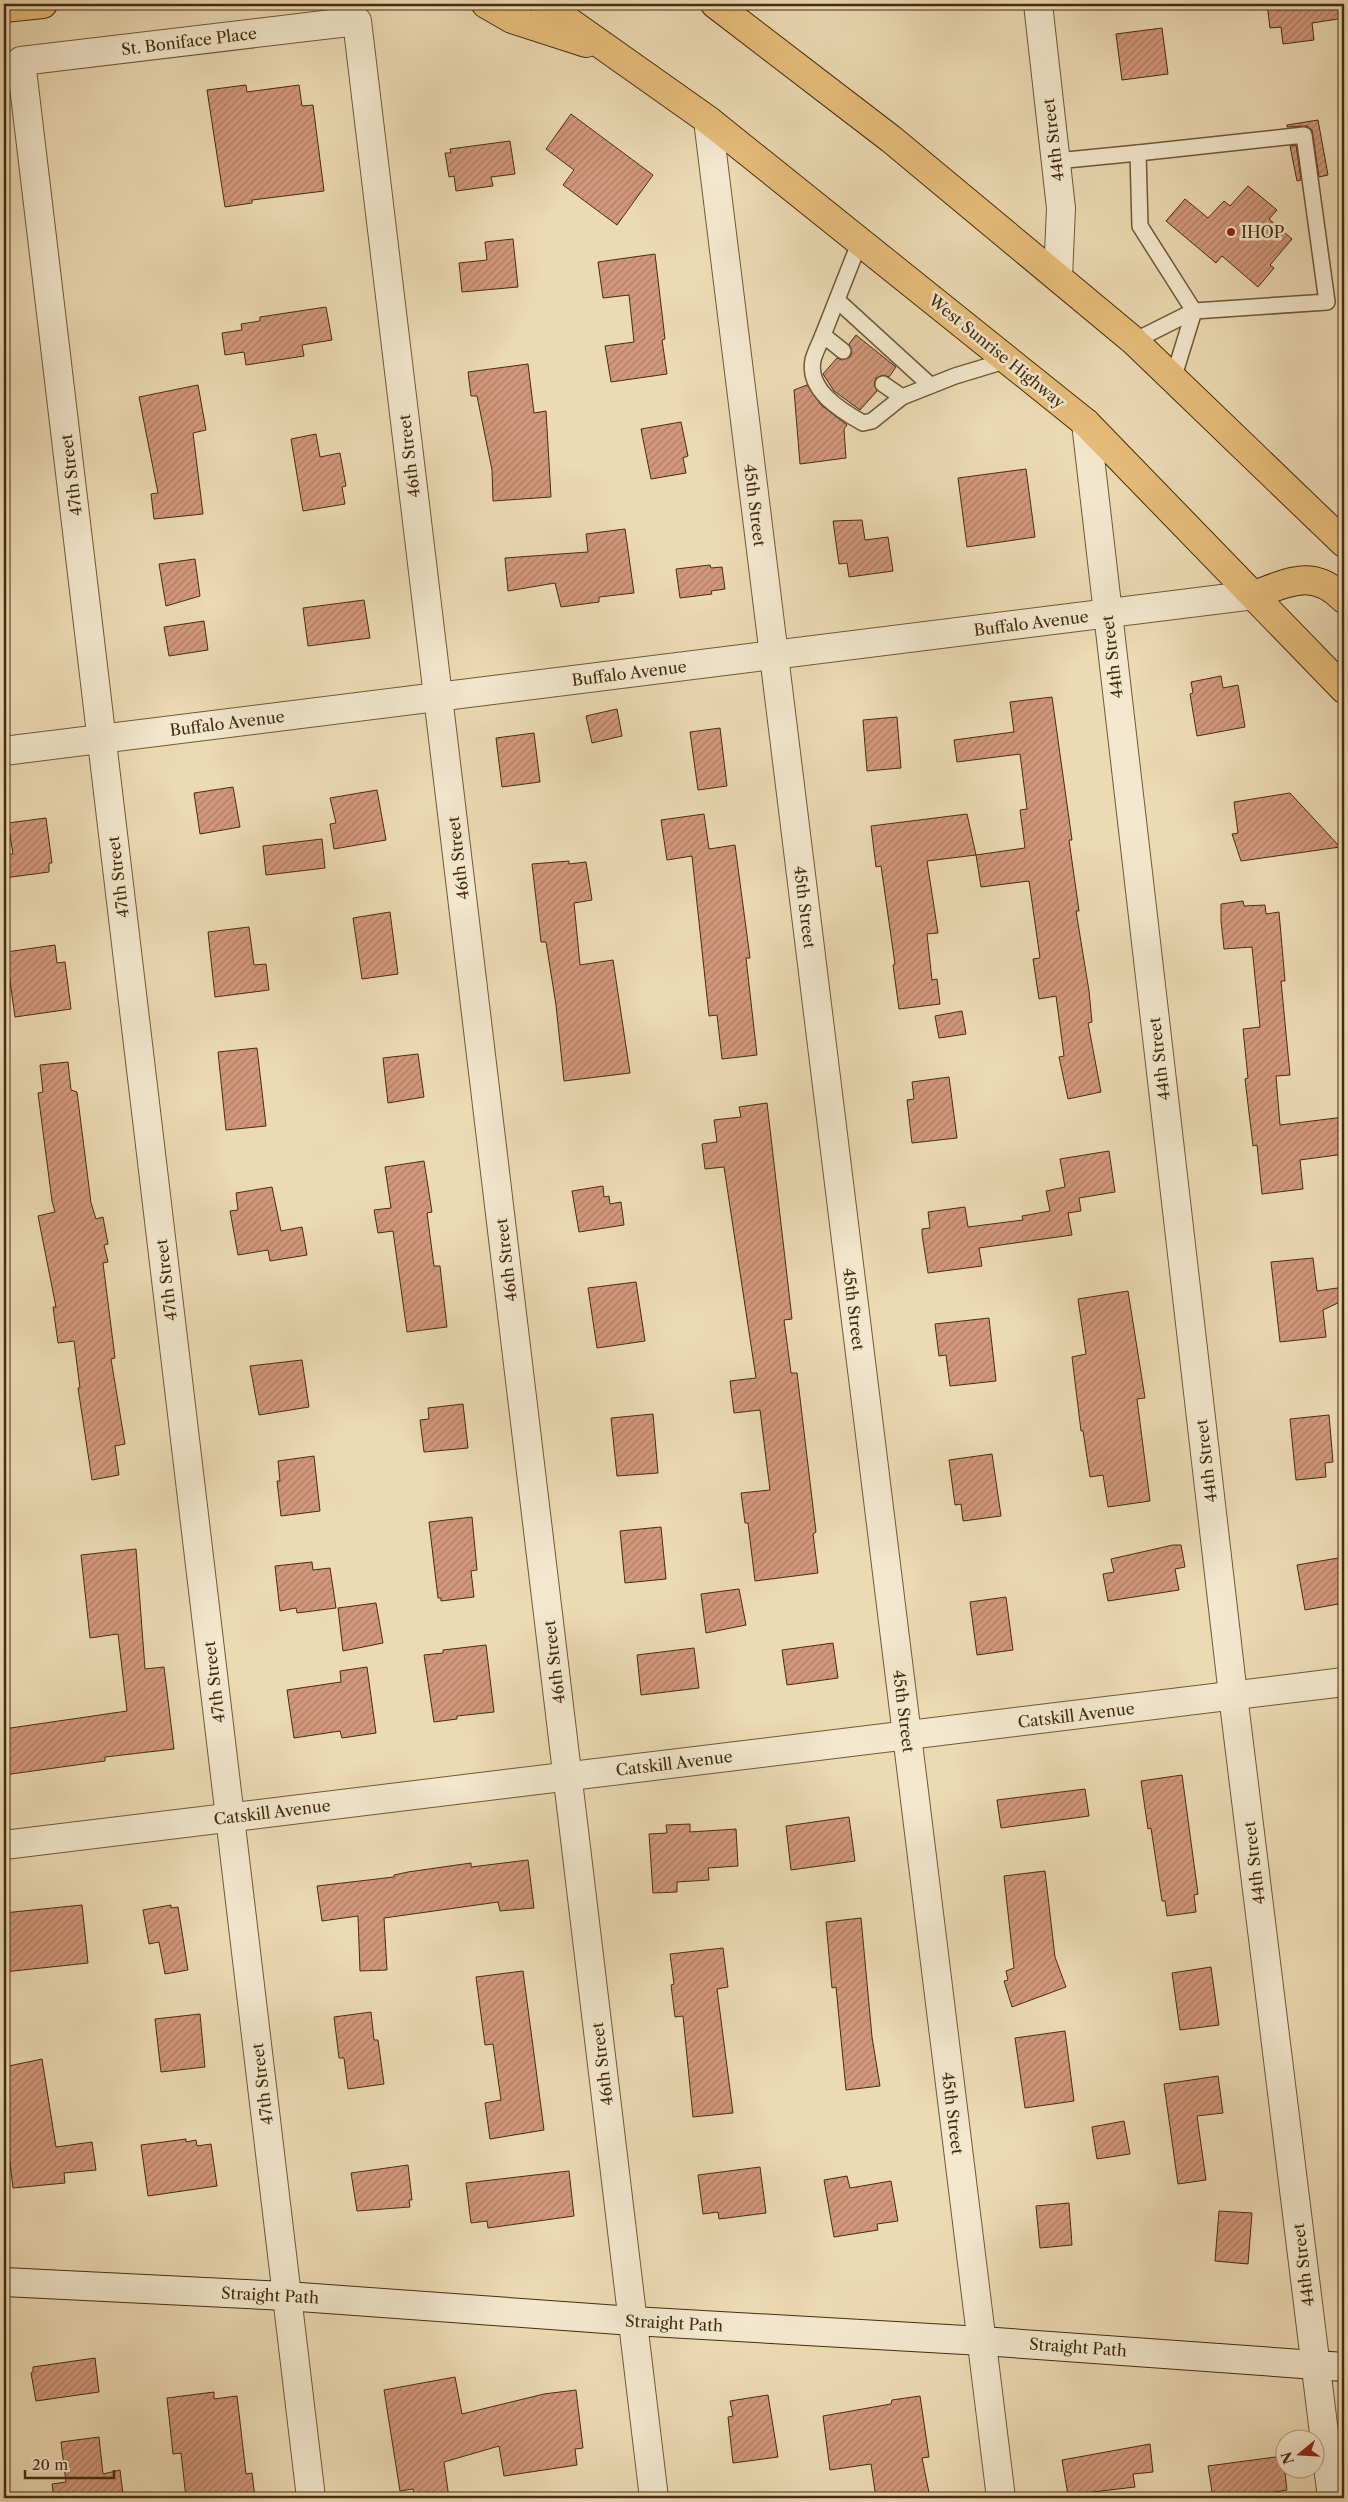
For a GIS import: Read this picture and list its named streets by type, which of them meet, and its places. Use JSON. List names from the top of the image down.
{
  "streets": {
    "highway": ["West Sunrise Highway"],
    "street": [
      "St. Boniface Place",
      "44th Street",
      "46th Street",
      "47th Street",
      "45th Street",
      "Buffalo Avenue",
      "Catskill Avenue",
      "Straight Path"
    ]
  },
  "crossings": [
    ["St. Boniface Place", "46th Street"],
    ["St. Boniface Place", "47th Street"],
    ["44th Street", "West Sunrise Highway"],
    ["44th Street", "Buffalo Avenue"],
    ["44th Street", "Catskill Avenue"],
    ["44th Street", "Straight Path"],
    ["West Sunrise Highway", "45th Street"],
    ["West Sunrise Highway", "Buffalo Avenue"],
    ["46th Street", "Buffalo Avenue"],
    ["46th Street", "Catskill Avenue"],
    ["46th Street", "Straight Path"],
    ["47th Street", "Buffalo Avenue"],
    ["47th Street", "Catskill Avenue"],
    ["47th Street", "Straight Path"],
    ["45th Street", "Buffalo Avenue"],
    ["45th Street", "Catskill Avenue"],
    ["45th Street", "Straight Path"]
  ],
  "places": ["IHOP"],
  "scale_bar": "20 m",
  "north": "left"
}
